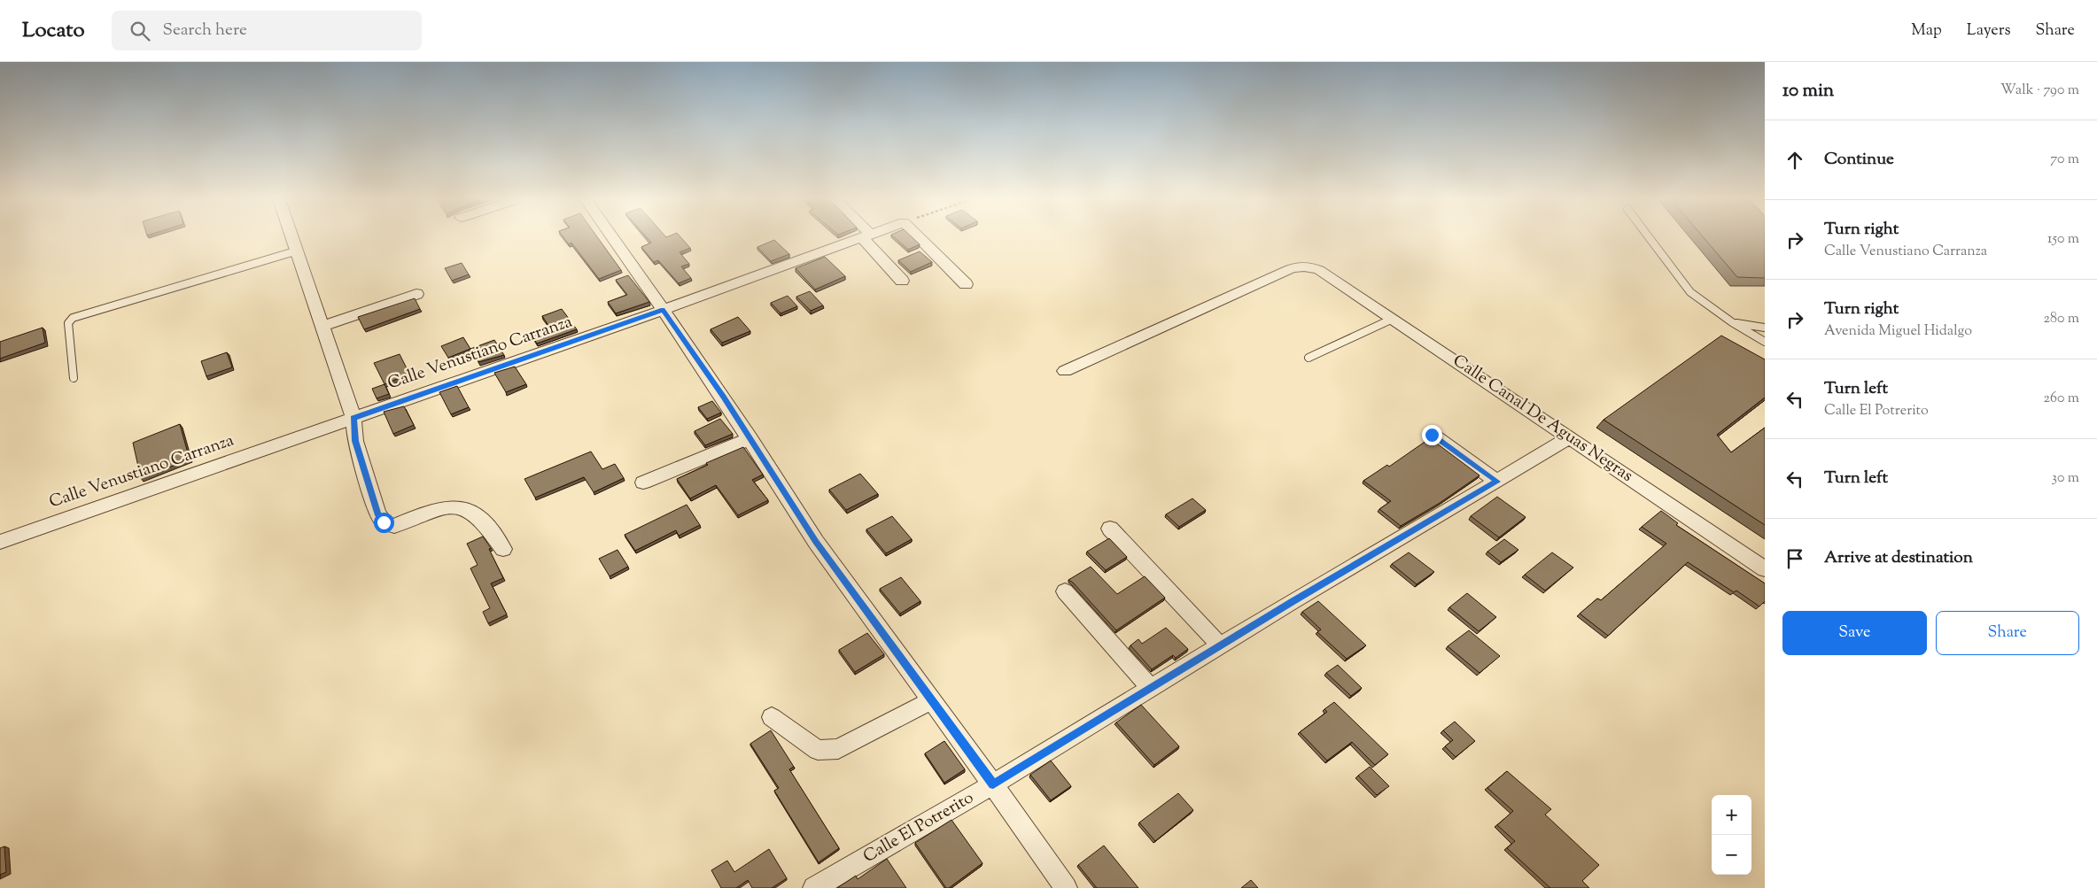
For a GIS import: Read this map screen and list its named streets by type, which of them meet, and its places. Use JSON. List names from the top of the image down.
{
  "streets": {
    "street": ["Calle Venustiano Carranza", "Calle Canal De Aguas Negras", "Calle El Potrerito"]
  },
  "crossings": [
    ["Calle Canal De Aguas Negras", "Calle El Potrerito"]
  ],
  "page": {
    "header": "Locato",
    "search": "Search here",
    "nav": ["Map", "Layers", "Share"],
    "heading": ["10 min", "Walk · 790 m"],
    "list": [
      ["Continue", "70 m"],
      ["Turn right", "Calle Venustiano Carranza", "150 m"],
      ["Turn right", "Avenida Miguel Hidalgo", "280 m"],
      ["Turn left", "Calle El Potrerito", "260 m"],
      ["Turn left", "30 m"],
      "Arrive at destination"
    ],
    "buttons": ["Save", "Share"],
    "map_buttons": ["+", "−"]
  }
}
